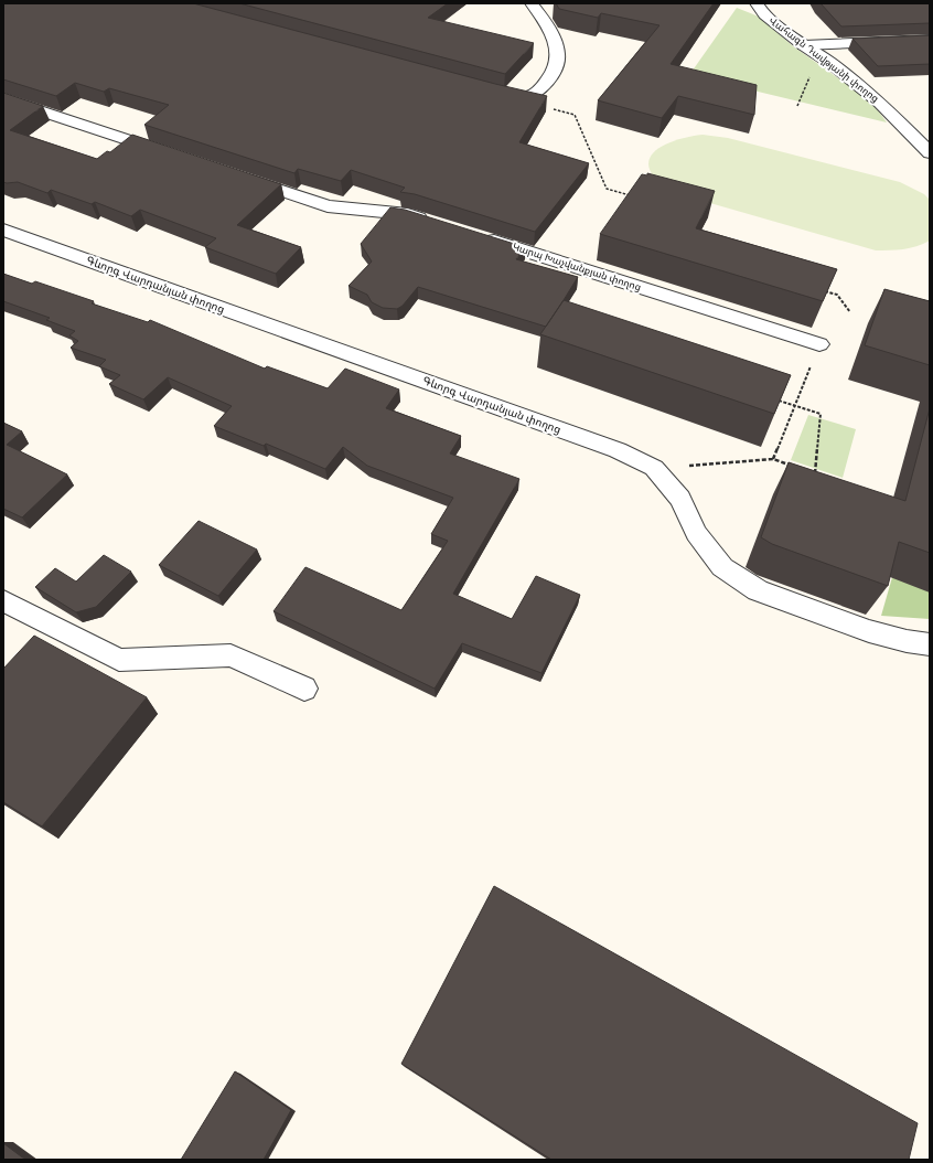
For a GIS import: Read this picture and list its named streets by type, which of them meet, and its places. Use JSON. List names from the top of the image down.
{
  "streets": {
    "street": ["Վահագն Դավթյանի փողոց", "Կարպ Խաչվանքյան փողոց", "Գևորգ Վարդանյան փողոց"]
  }
}
